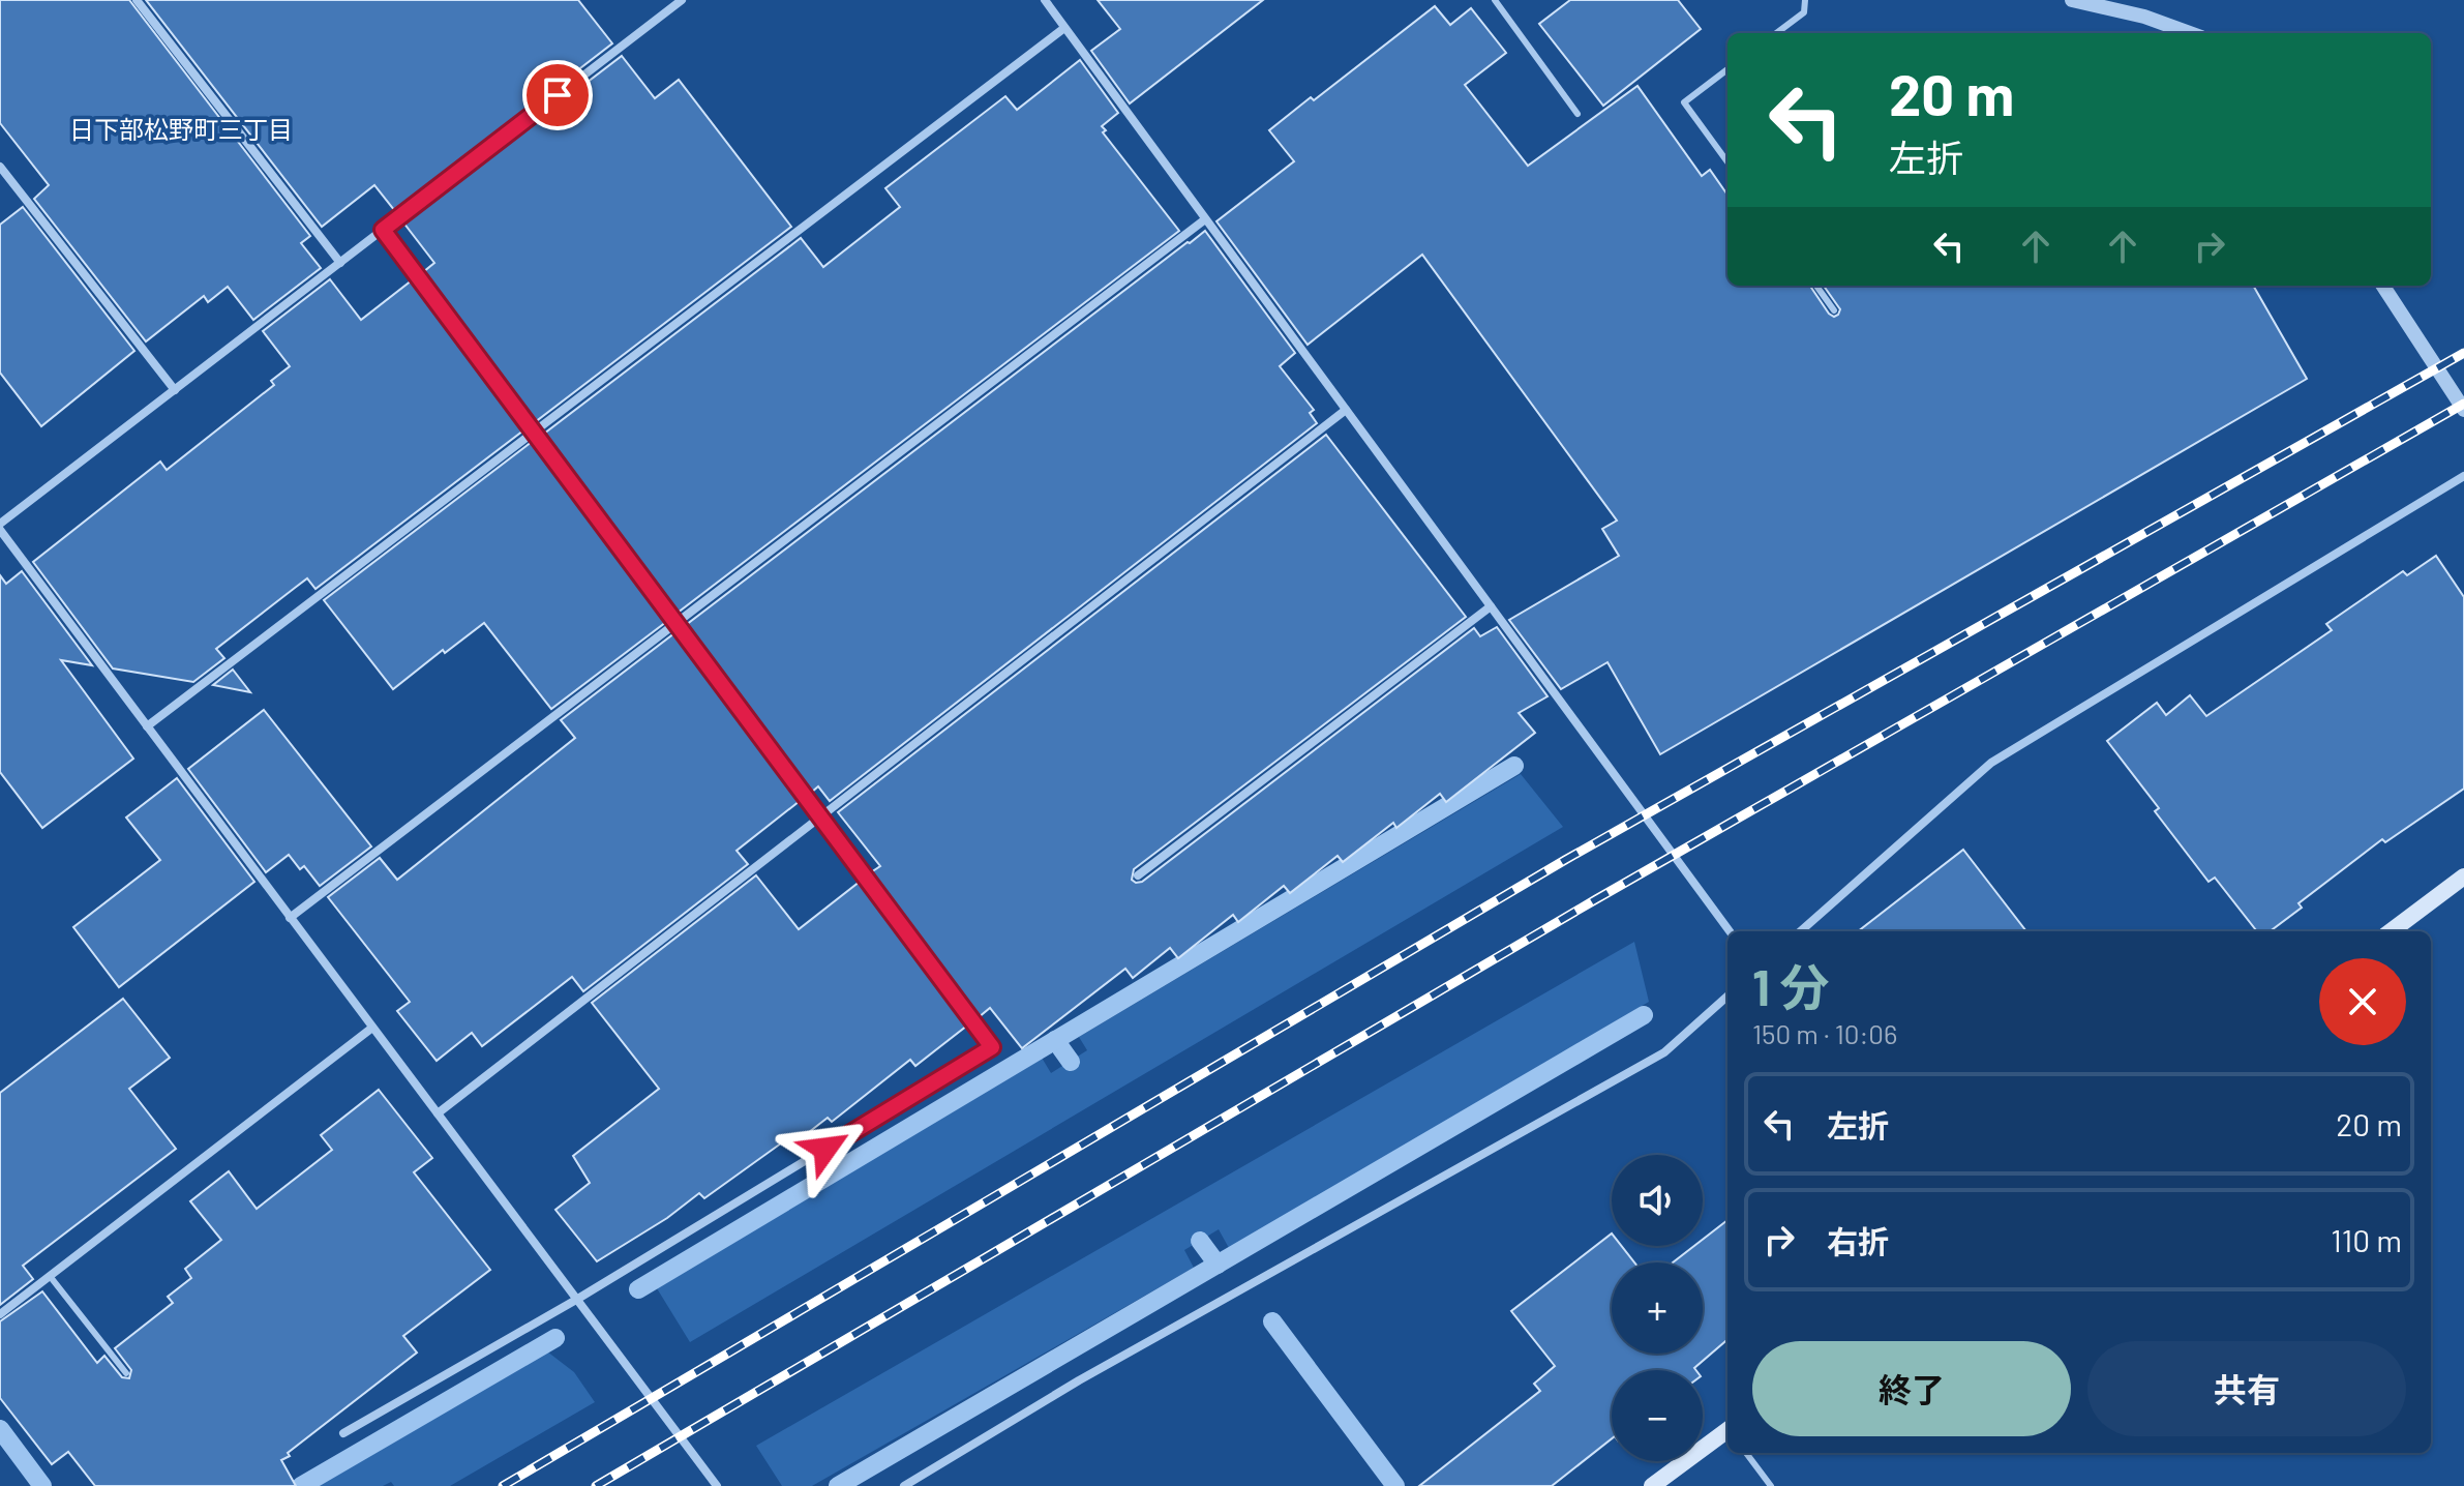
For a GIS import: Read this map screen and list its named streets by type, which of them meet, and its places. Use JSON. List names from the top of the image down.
{
  "districts": ["日下部松野町三丁目"],
  "page": {
    "turn": ["20 m", "左折"],
    "heading": ["1 分", "150 m · 10:06"],
    "list": [
      {
        "name": "左折",
        "value": "20 m"
      },
      {
        "name": "右折",
        "value": "110 m"
      }
    ],
    "map_buttons": ["+", "−"],
    "buttons": ["終了", "共有"]
  }
}
